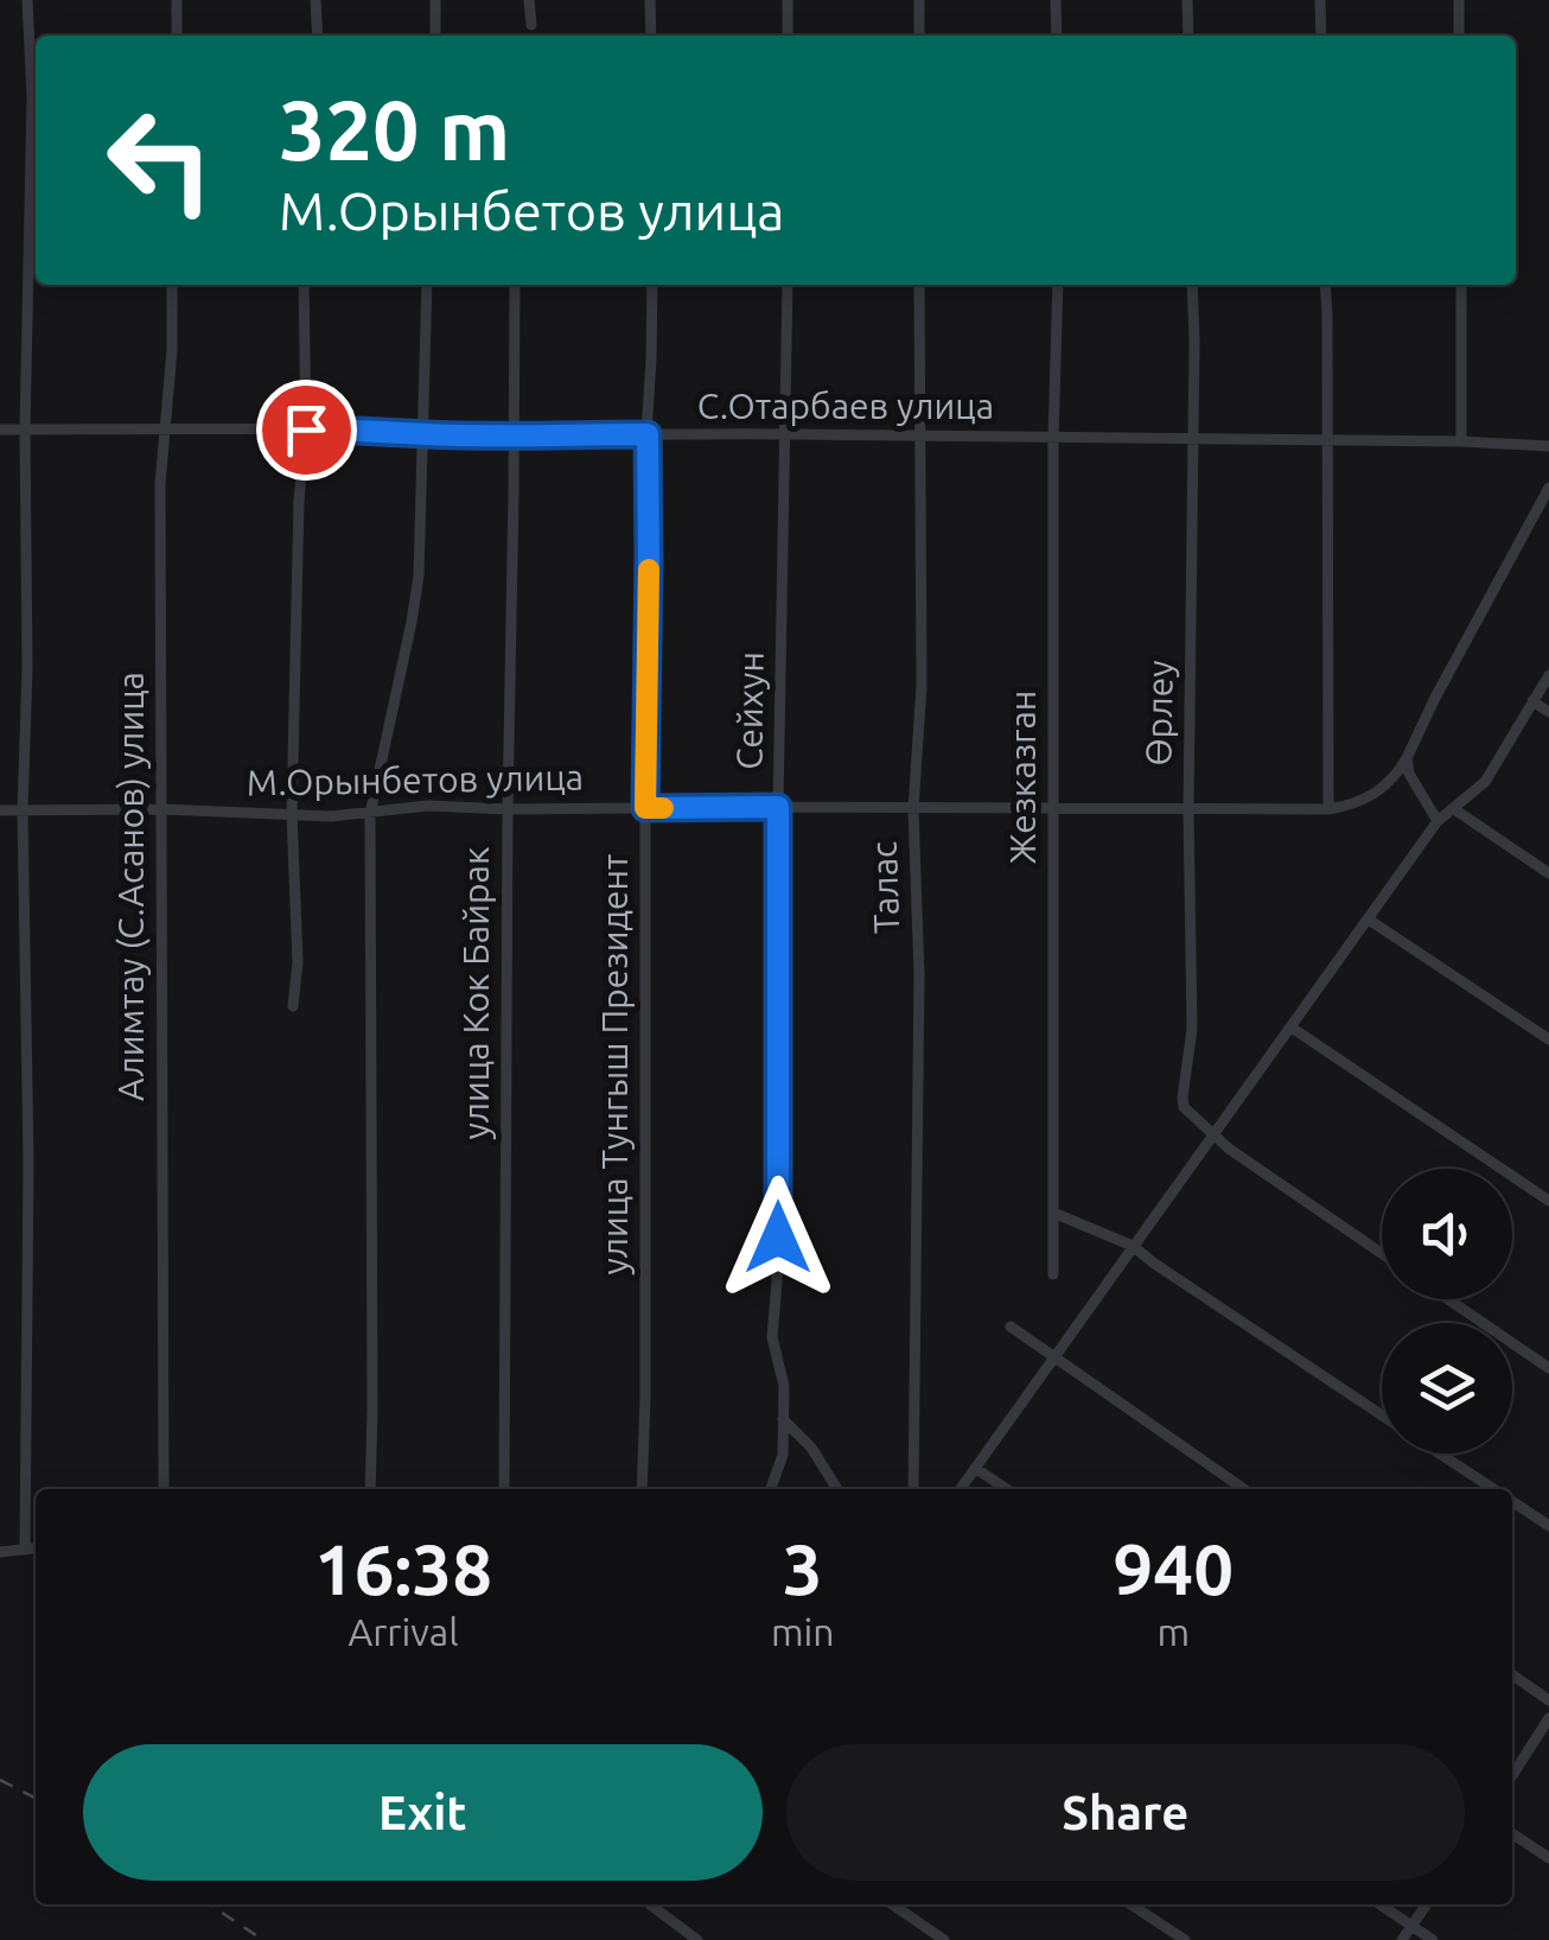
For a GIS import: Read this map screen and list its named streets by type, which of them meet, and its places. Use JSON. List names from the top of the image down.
{
  "streets": {
    "street": [
      "С.Отарбаев улица",
      "Сейхун",
      "Өрлеу",
      "Жезказган",
      "М.Орынбетов улица",
      "Алимтау (С.Асанов) улица",
      "Талас",
      "улица Кок Байрак",
      "улица Тунгыш Президент"
    ]
  },
  "crossings": [
    ["С.Отарбаев улица", "Сейхун"],
    ["С.Отарбаев улица", "Өрлеу"],
    ["С.Отарбаев улица", "Жезказган"],
    ["С.Отарбаев улица", "Алимтау (С.Асанов) улица"],
    ["С.Отарбаев улица", "Талас"],
    ["С.Отарбаев улица", "улица Кок Байрак"],
    ["С.Отарбаев улица", "улица Тунгыш Президент"],
    ["Сейхун", "М.Орынбетов улица"],
    ["Өрлеу", "М.Орынбетов улица"],
    ["Жезказган", "М.Орынбетов улица"],
    ["М.Орынбетов улица", "Алимтау (С.Асанов) улица"],
    ["М.Орынбетов улица", "Талас"],
    ["М.Орынбетов улица", "улица Кок Байрак"],
    ["М.Орынбетов улица", "улица Тунгыш Президент"]
  ],
  "page": {
    "turn": ["320 m", "М.Орынбетов улица"],
    "eta": [
      "16:38",
      "Arrival",
      "3",
      "min",
      "940",
      "m"
    ],
    "buttons": ["Exit", "Share"]
  }
}
